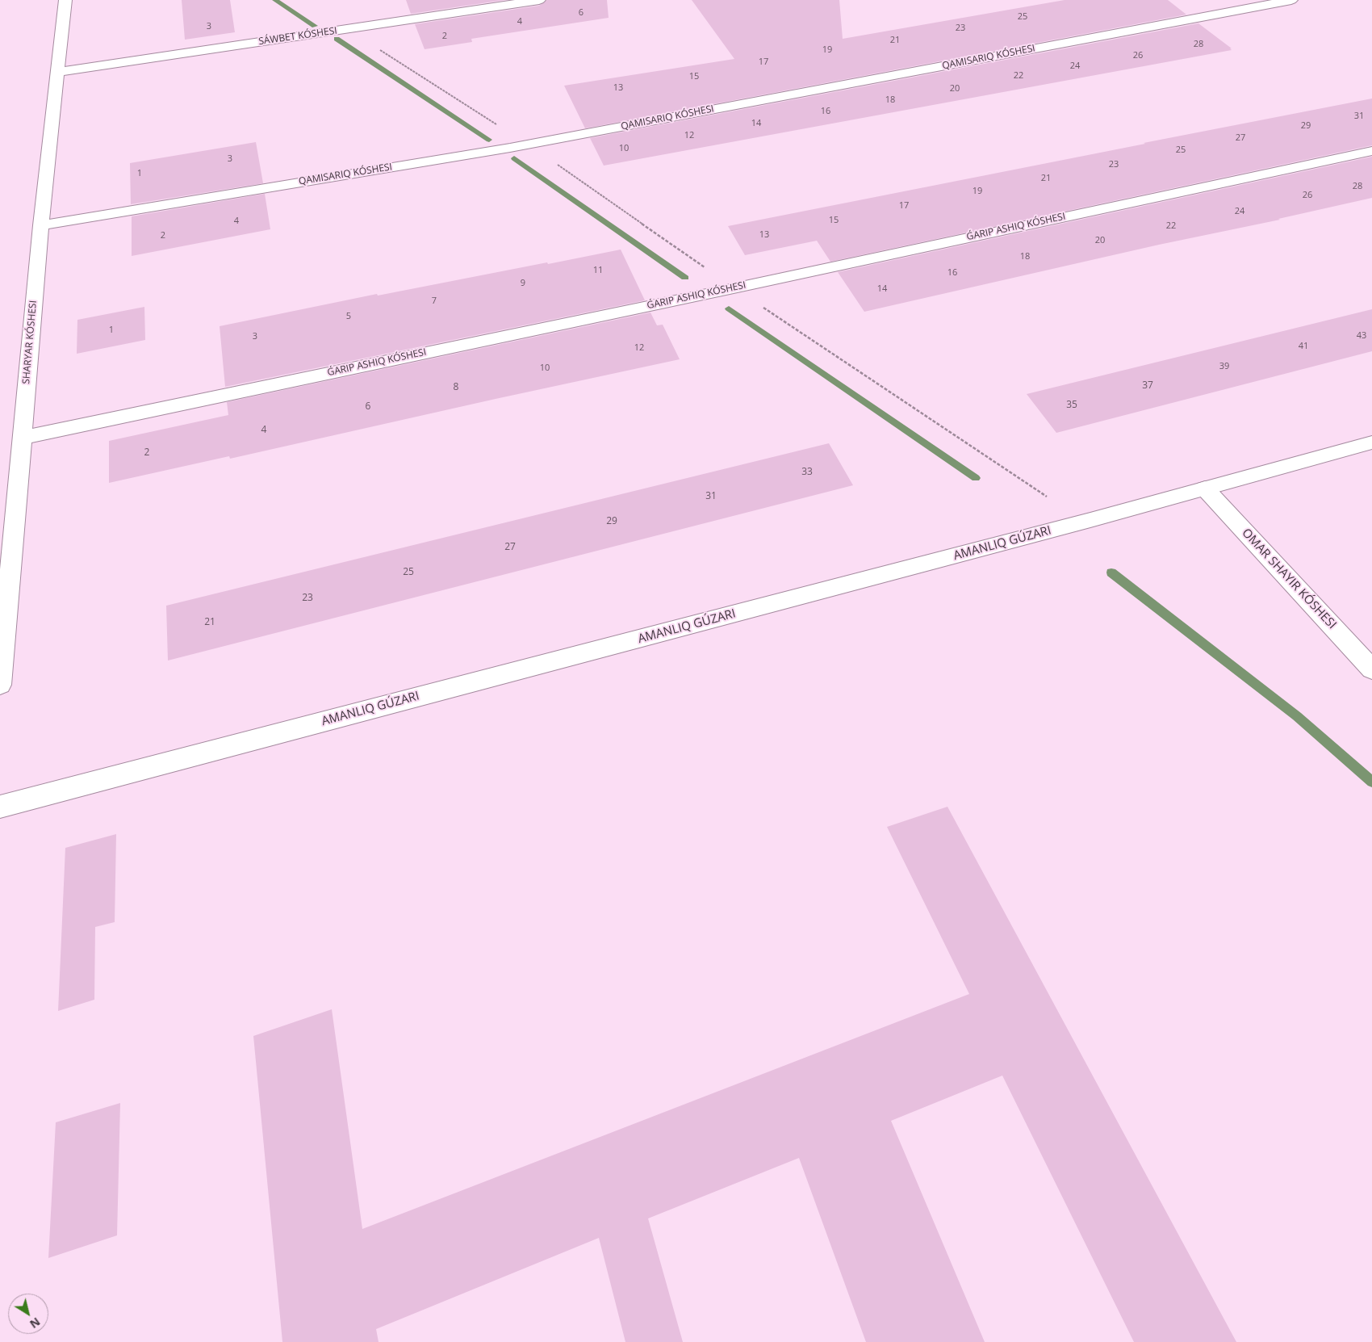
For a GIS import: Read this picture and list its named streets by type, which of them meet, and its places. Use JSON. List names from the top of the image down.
{
  "streets": {
    "street": ["SÁWBET KÓSHESI", "SHARYAR KÓSHESI"]
  },
  "crossings": [
    ["SÁWBET KÓSHESI", "SHARYAR KÓSHESI"]
  ],
  "house_numbers": [
    "6",
    "25",
    "4",
    "3",
    "23",
    "2",
    "21",
    "28",
    "19",
    "26",
    "17",
    "24",
    "22",
    "15",
    "13",
    "20",
    "18",
    "16",
    "31",
    "14",
    "29",
    "12",
    "27",
    "10",
    "25",
    "3",
    "23",
    "1",
    "21",
    "28",
    "19",
    "26",
    "17",
    "24",
    "15",
    "4",
    "22",
    "13",
    "2",
    "20",
    "18",
    "11",
    "16",
    "9",
    "14",
    "7",
    "5",
    "1",
    "43",
    "3",
    "41",
    "12",
    "39",
    "10",
    "37",
    "8",
    "35",
    "6",
    "4",
    "2",
    "33",
    "31",
    "29",
    "27",
    "25",
    "23",
    "21"
  ],
  "north": "bottom right"
}
